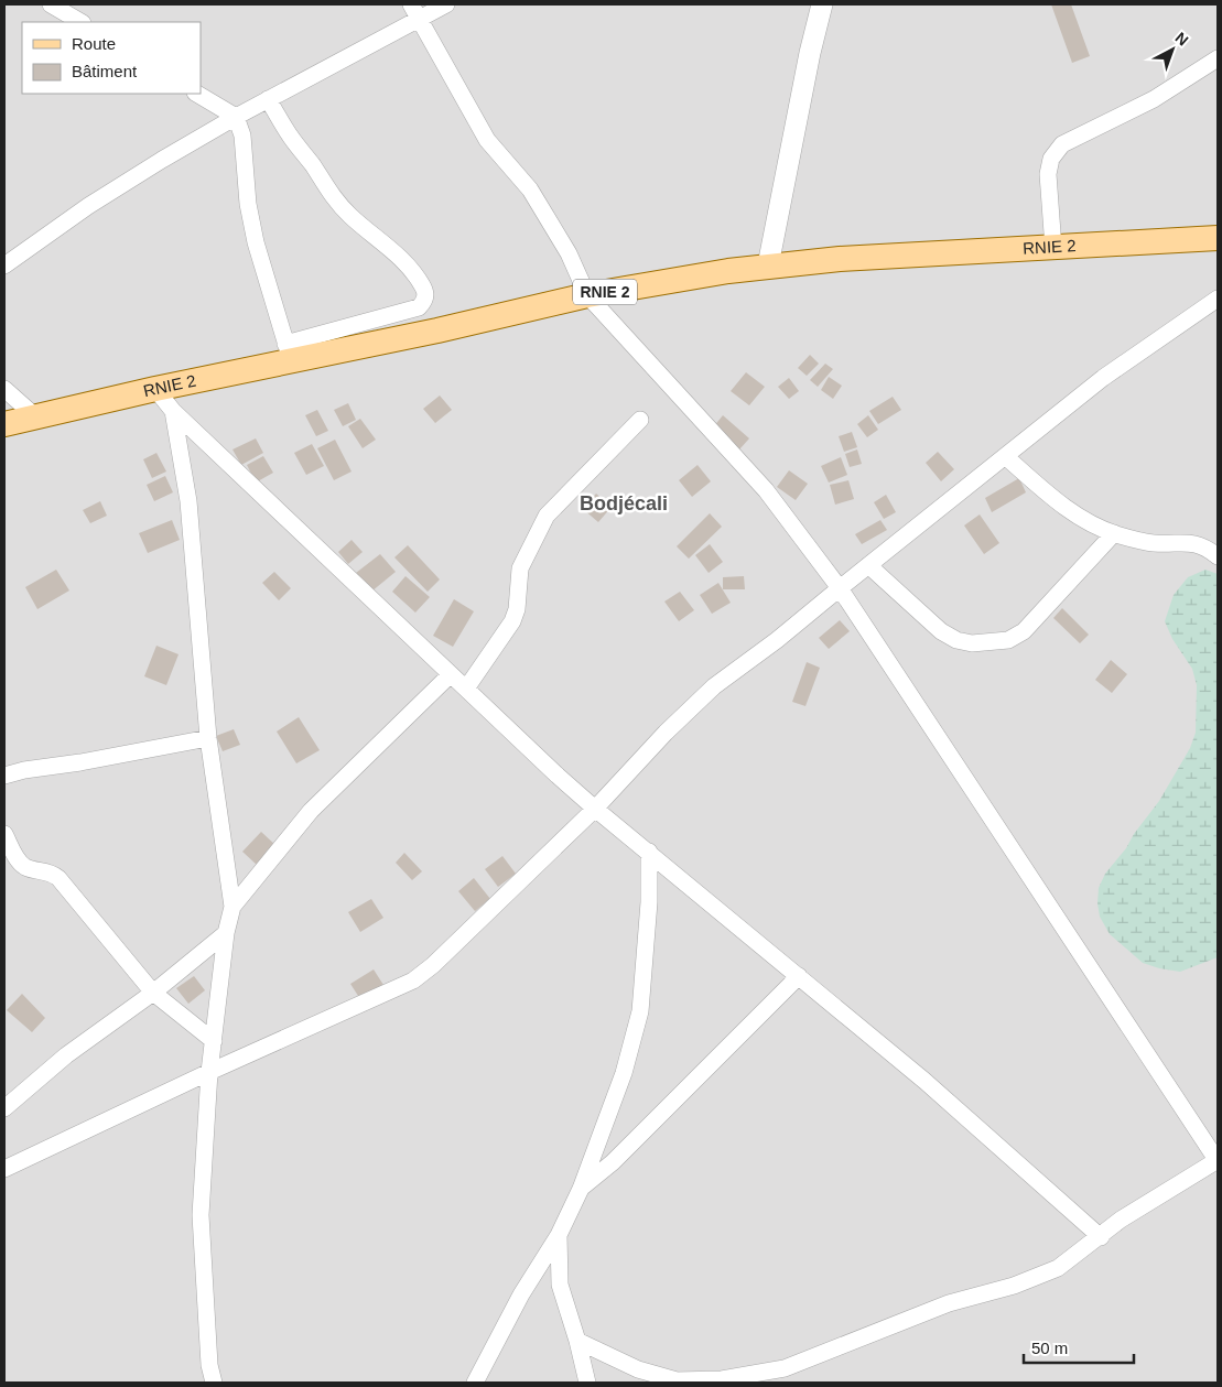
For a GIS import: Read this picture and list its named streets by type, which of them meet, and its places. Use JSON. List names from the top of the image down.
{
  "streets": {
    "main road": ["RNIE 2"]
  },
  "districts": ["Bodjécali"],
  "legend": ["Route", "Bâtiment"],
  "scale_bar": "50 m",
  "north": "top right"
}
